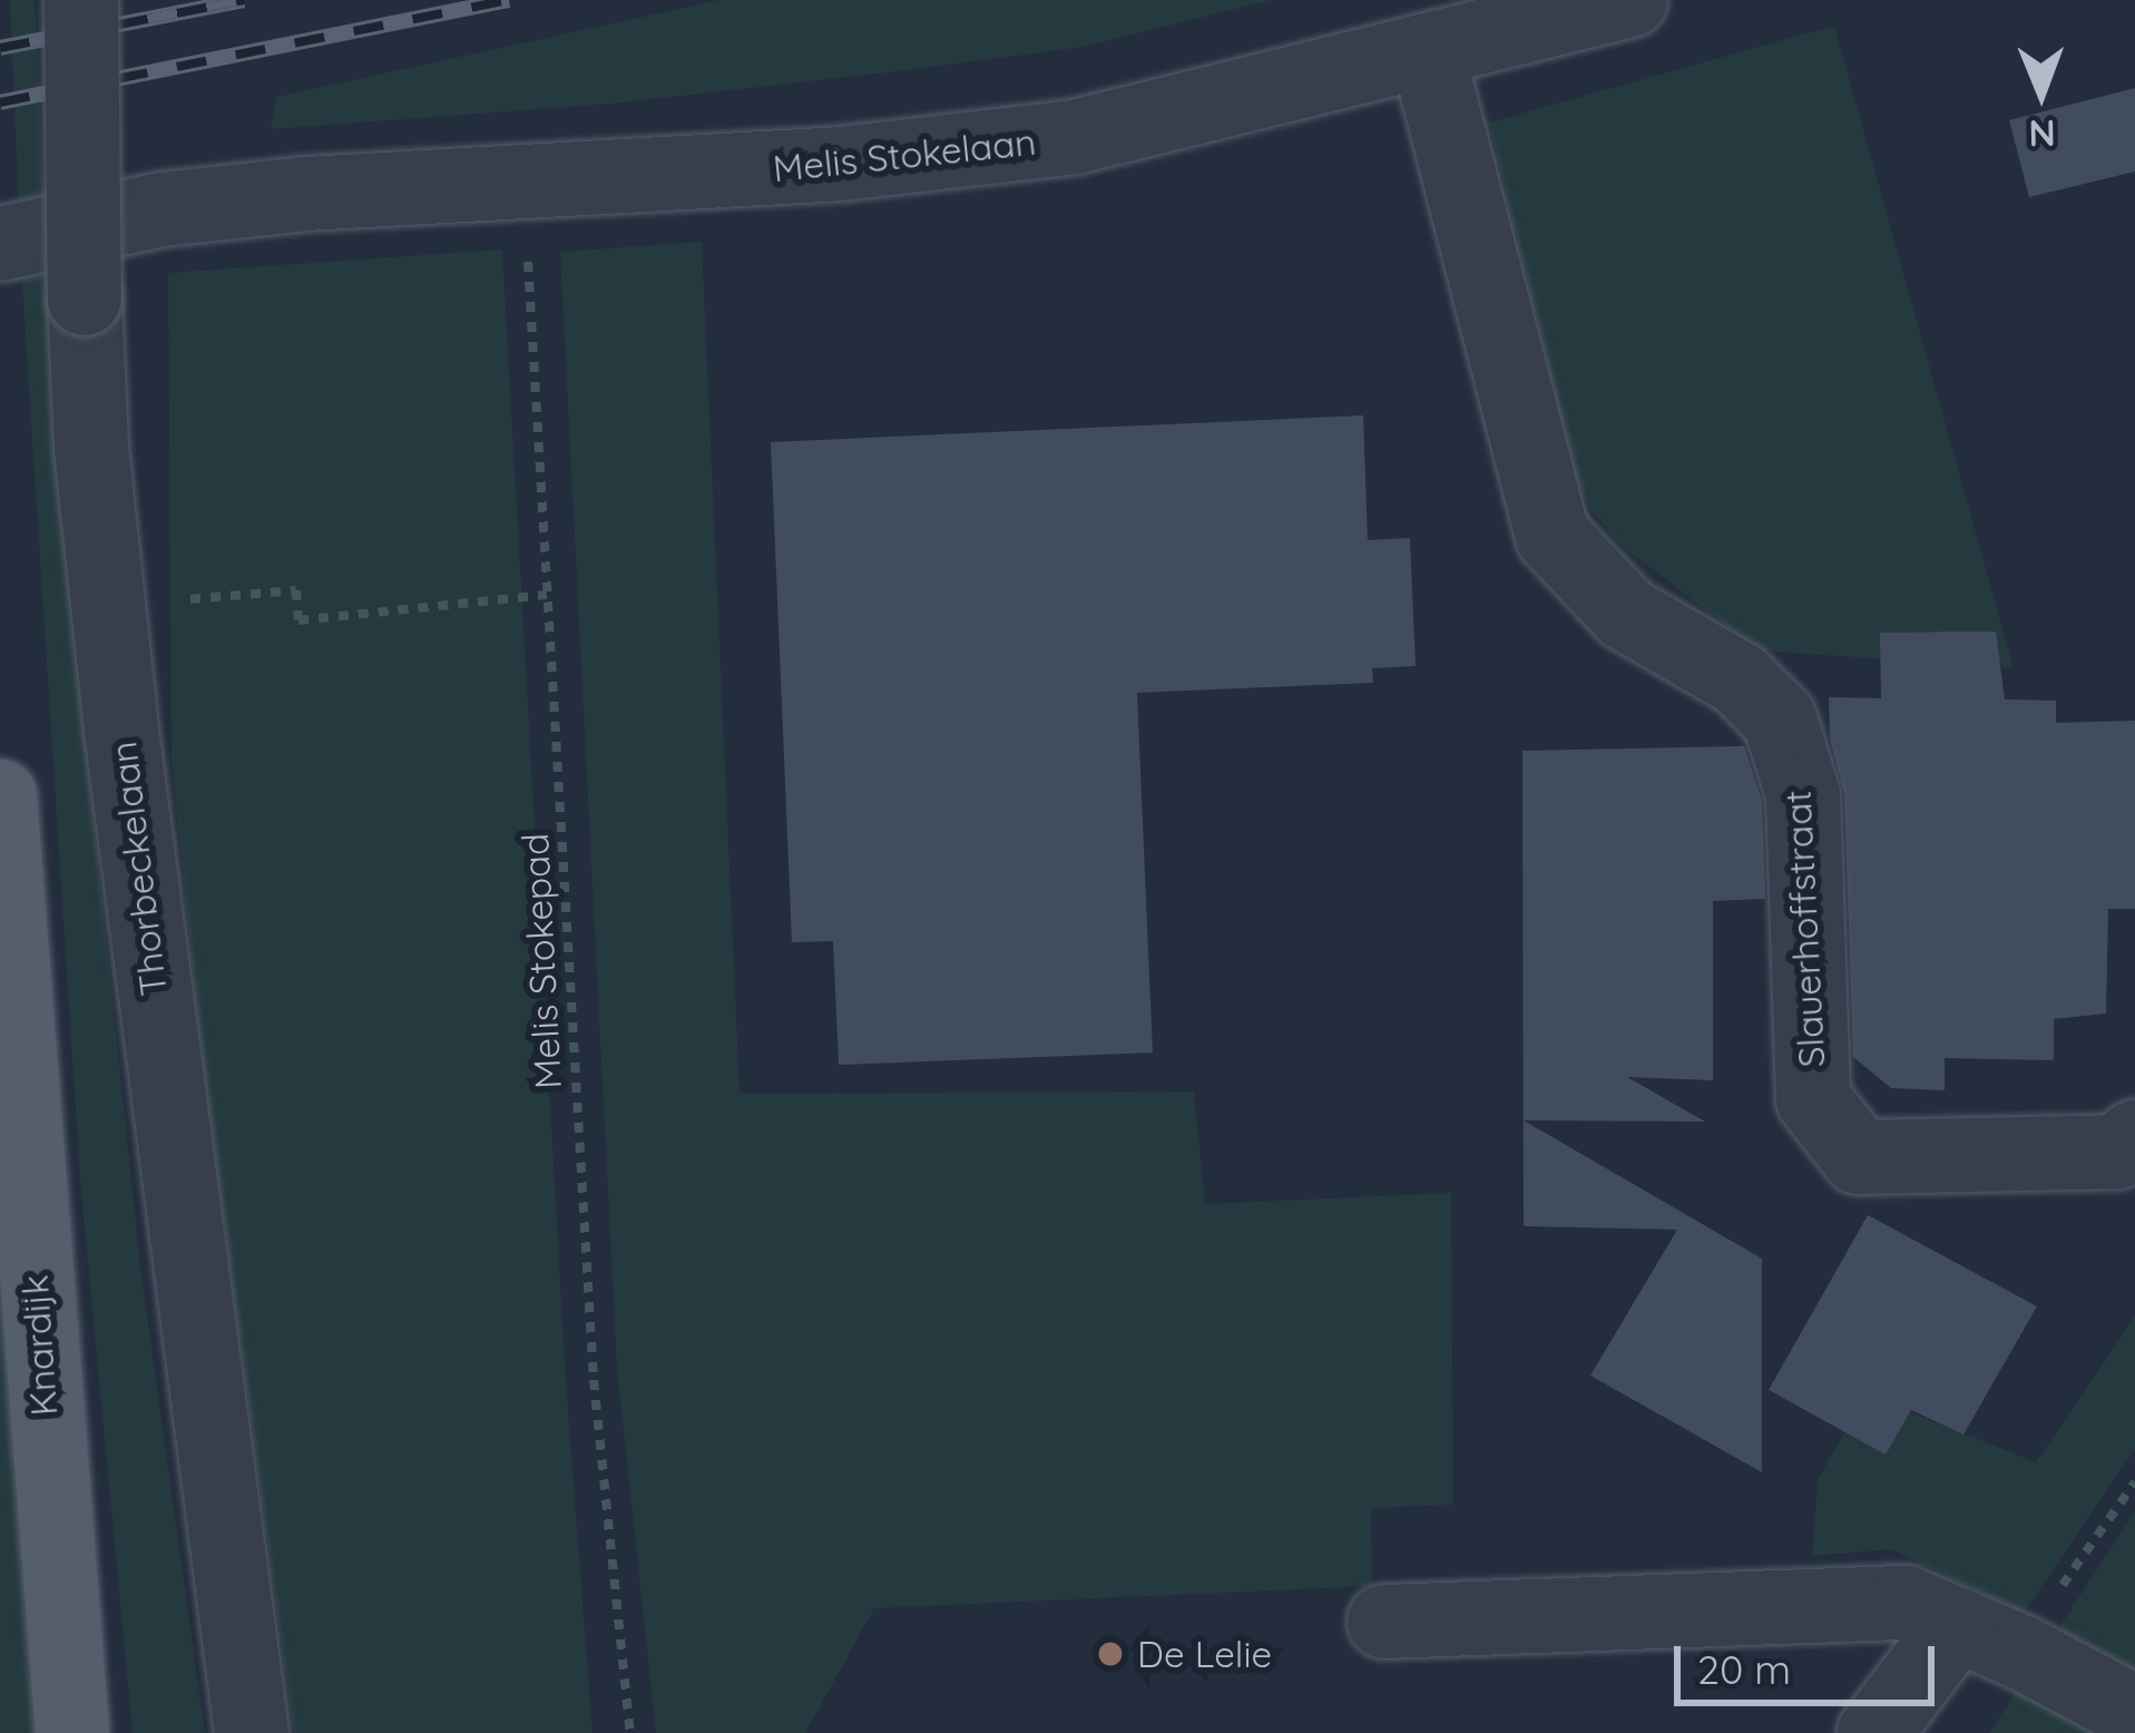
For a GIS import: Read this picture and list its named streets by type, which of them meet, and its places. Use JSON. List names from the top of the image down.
{
  "streets": {
    "main road": ["Knardijk"],
    "street": ["Melis Stokelaan", "Thorbeckelaan", "Slauerhoffstraat"],
    "path": ["Melis Stokepad"]
  },
  "crossings": [
    ["Melis Stokelaan", "Slauerhoffstraat"],
    ["Melis Stokelaan", "Melis Stokepad"]
  ],
  "places": ["De Lelie"],
  "scale_bar": "20 m",
  "north": "bottom"
}
